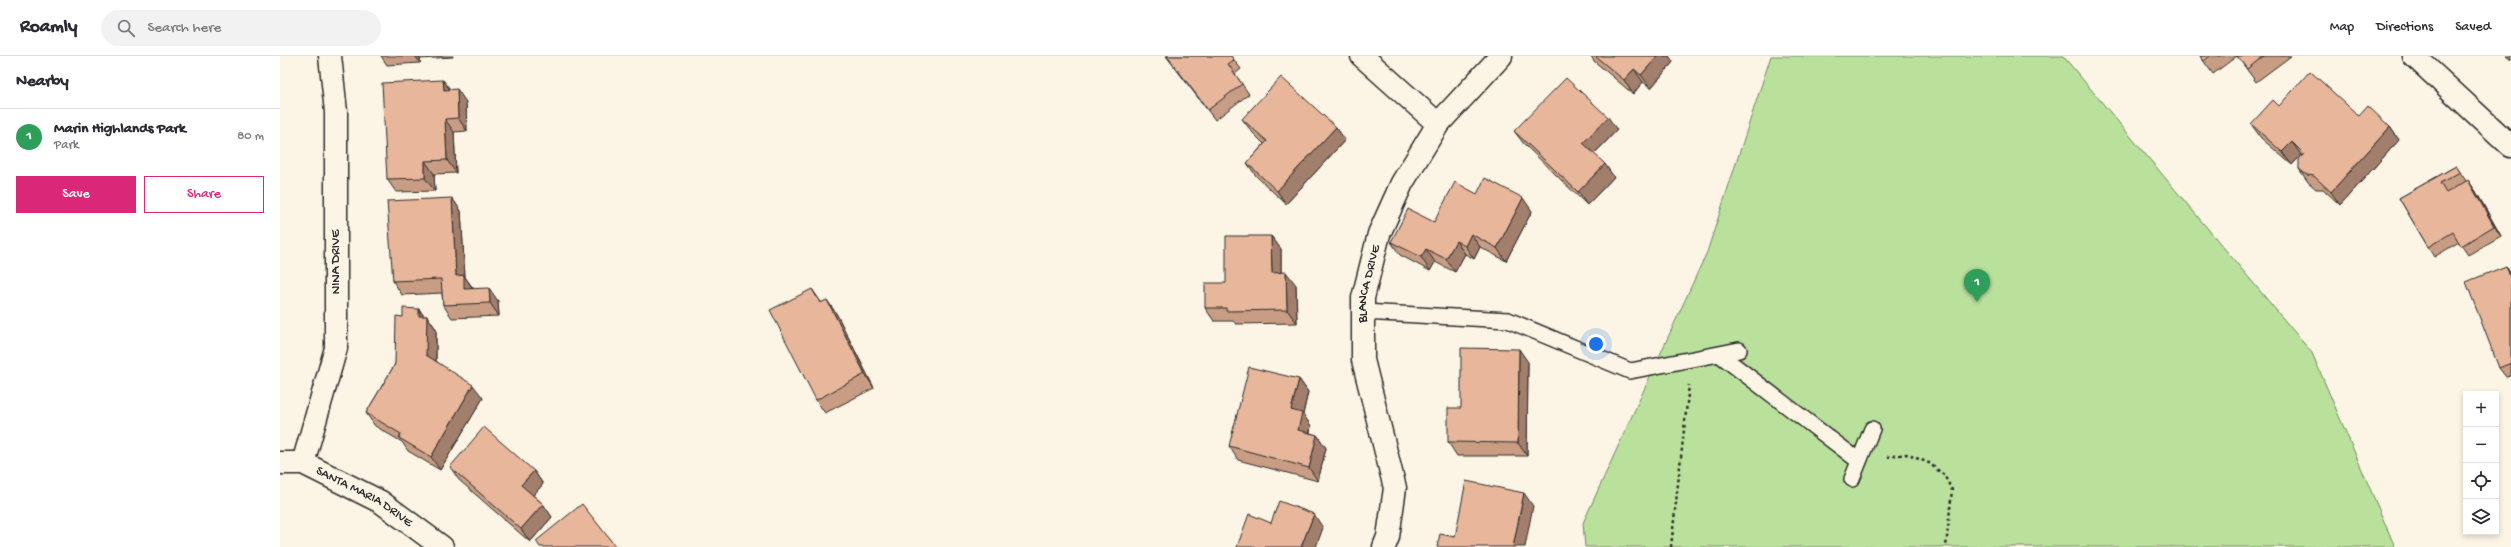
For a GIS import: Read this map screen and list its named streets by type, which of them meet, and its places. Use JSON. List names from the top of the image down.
{
  "streets": {
    "street": ["NINA DRIVE", "BLANCA DRIVE", "SANTA MARIA DRIVE"]
  },
  "crossings": [
    ["NINA DRIVE", "SANTA MARIA DRIVE"]
  ],
  "page": {
    "header": "Roamly",
    "search": "Search here",
    "nav": ["Map", "Directions", "Saved"],
    "heading": "Nearby",
    "list": [
      {
        "mark": "1",
        "name": "Marin Highlands Park",
        "note": "Park",
        "value": "80 m"
      }
    ],
    "buttons": ["Save", "Share"],
    "pins": "1",
    "map_buttons": ["+", "−"]
  }
}
